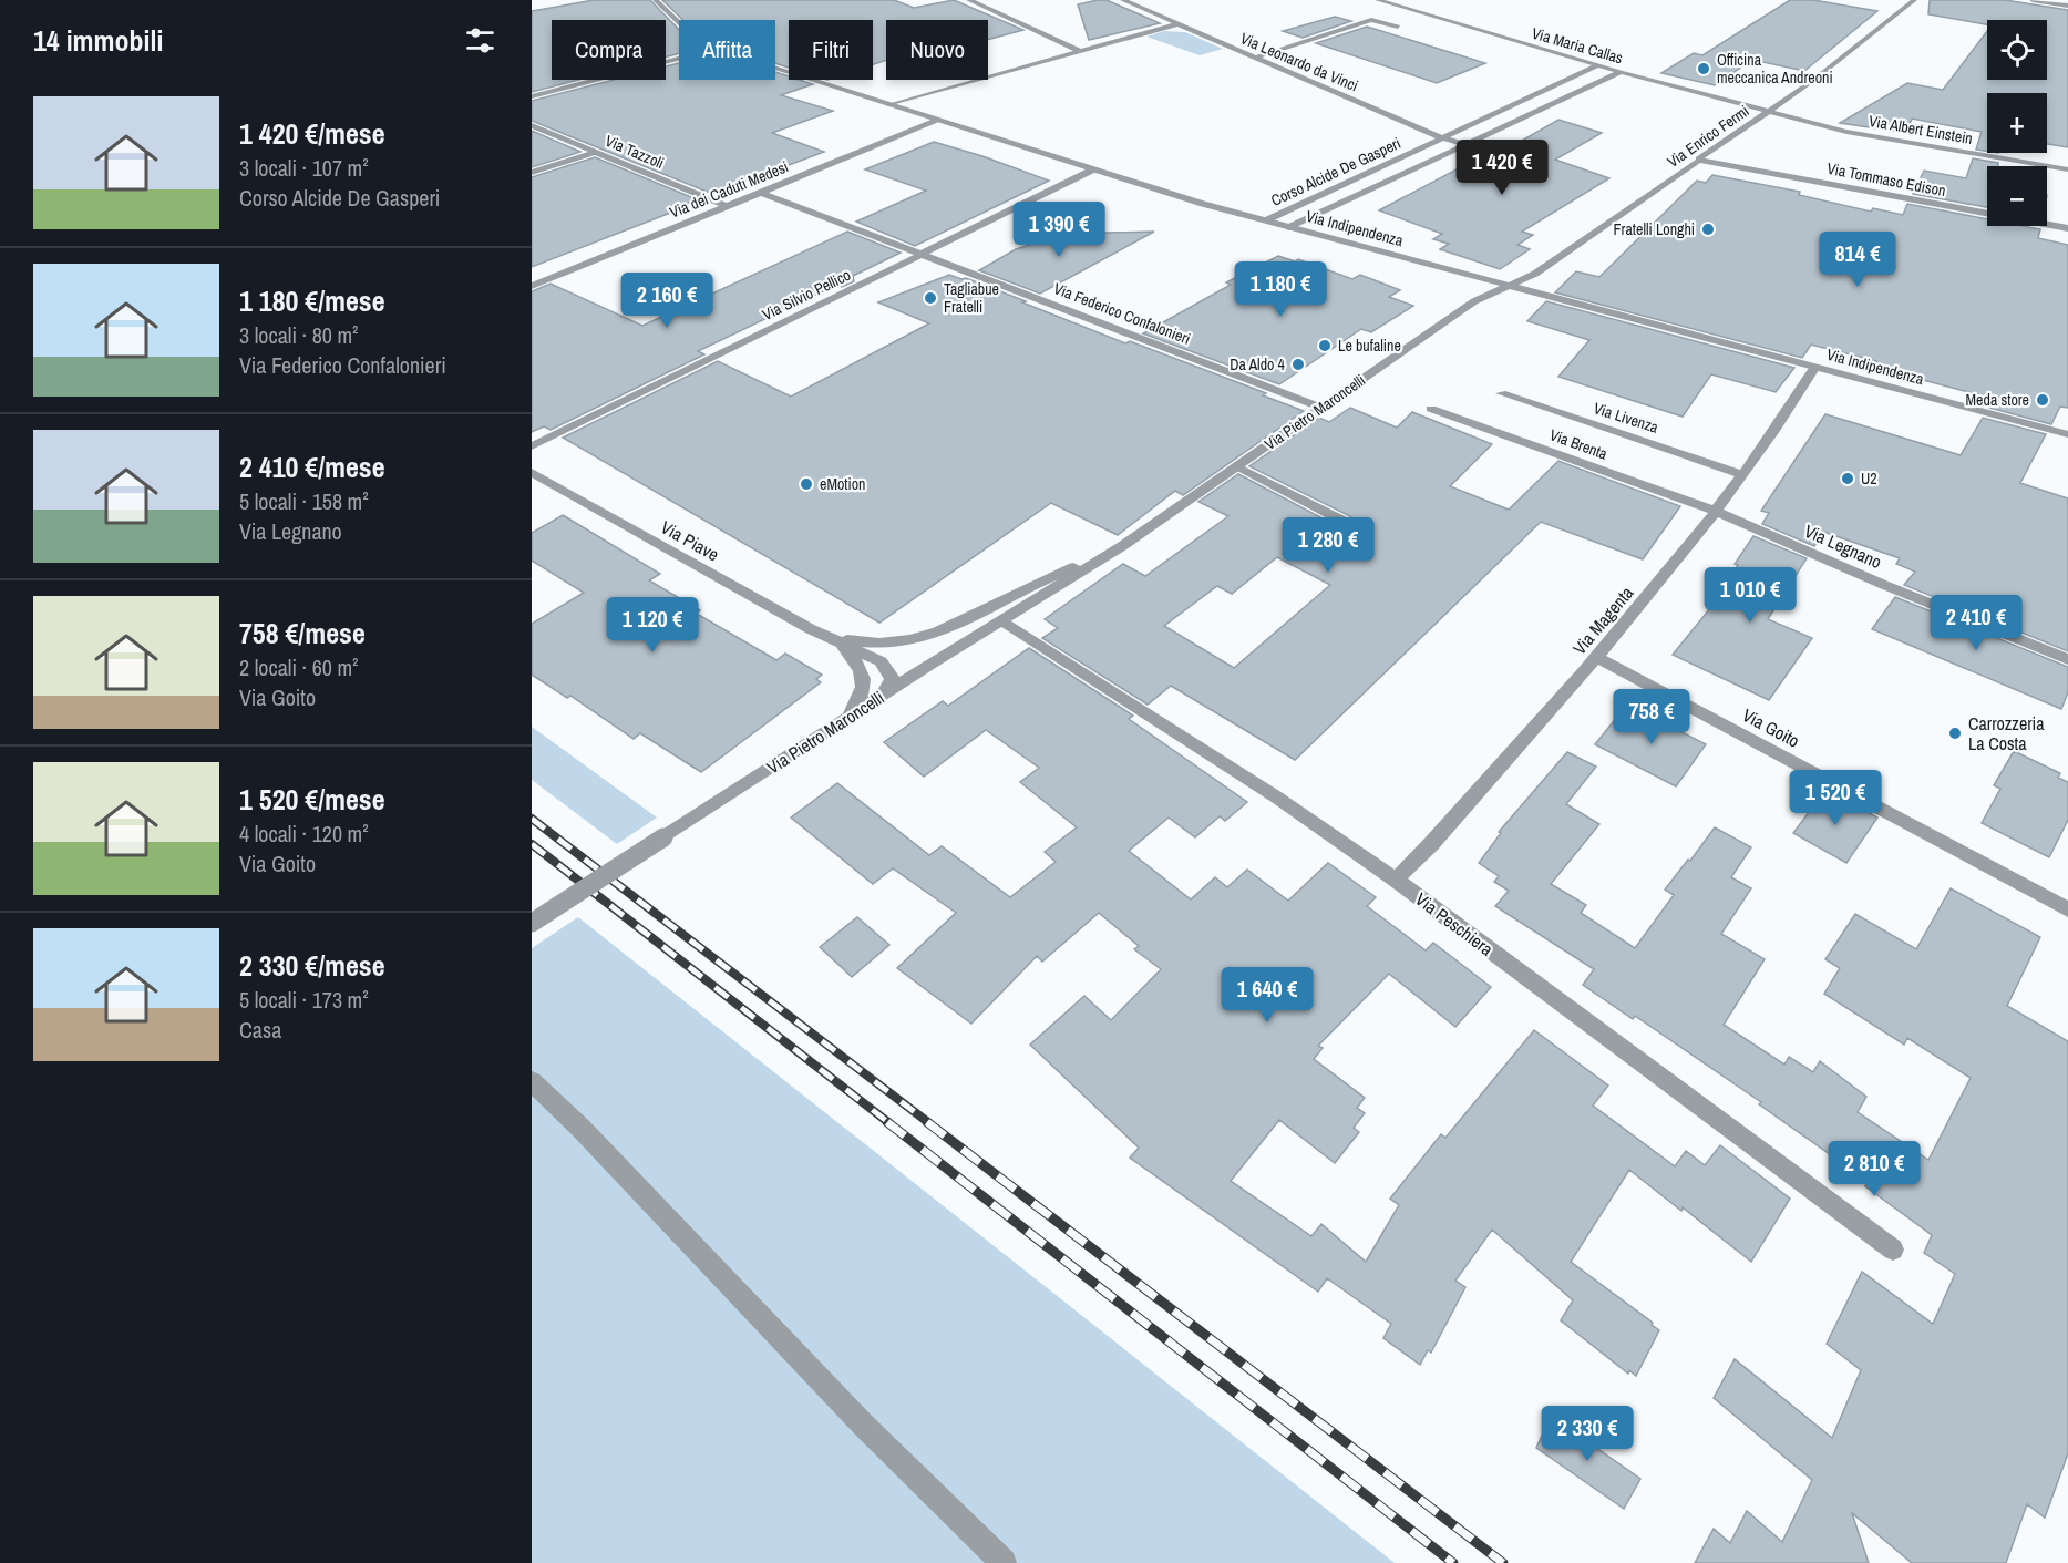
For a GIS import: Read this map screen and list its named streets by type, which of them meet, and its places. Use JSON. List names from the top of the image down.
{
  "streets": {
    "street": [
      "Via Maria Callas",
      "Via Leonardo da Vinci",
      "Via Albert Einstein",
      "Via Enrico Fermi",
      "Via Tazzoli",
      "Corso Alcide De Gasperi",
      "Via Tommaso Edison",
      "Via dei Caduti Medesi",
      "Via Indipendenza",
      "Via Silvio Pellico",
      "Via Federico Confalonieri",
      "Via Pietro Maroncelli",
      "Via Livenza",
      "Via Brenta",
      "Via Piave",
      "Via Legnano",
      "Via Magenta",
      "Via Goito",
      "Via Peschiera"
    ]
  },
  "crossings": [
    ["Via Maria Callas", "Via Albert Einstein"],
    ["Via Maria Callas", "Via Enrico Fermi"],
    ["Via Maria Callas", "Corso Alcide De Gasperi"],
    ["Via Leonardo da Vinci", "Corso Alcide De Gasperi"],
    ["Via Albert Einstein", "Via Enrico Fermi"],
    ["Via Enrico Fermi", "Via Tommaso Edison"],
    ["Via Enrico Fermi", "Via Indipendenza"],
    ["Via Enrico Fermi", "Via Pietro Maroncelli"],
    ["Via Tazzoli", "Via dei Caduti Medesi"],
    ["Corso Alcide De Gasperi", "Via Indipendenza"],
    ["Via dei Caduti Medesi", "Via Indipendenza"],
    ["Via dei Caduti Medesi", "Via Federico Confalonieri"],
    ["Via Indipendenza", "Via Silvio Pellico"],
    ["Via Indipendenza", "Via Pietro Maroncelli"],
    ["Via Indipendenza", "Via Magenta"],
    ["Via Silvio Pellico", "Via Federico Confalonieri"],
    ["Via Federico Confalonieri", "Via Pietro Maroncelli"],
    ["Via Pietro Maroncelli", "Via Piave"],
    ["Via Pietro Maroncelli", "Via Peschiera"],
    ["Via Livenza", "Via Magenta"],
    ["Via Brenta", "Via Legnano"],
    ["Via Brenta", "Via Magenta"],
    ["Via Legnano", "Via Magenta"],
    ["Via Magenta", "Via Goito"],
    ["Via Magenta", "Via Peschiera"]
  ],
  "places": [
    "Officina meccanica Andreoni",
    "Fratelli Longhi",
    "Tagliabue Fratelli",
    "Le bufaline",
    "Da Aldo 4",
    "Meda store",
    "U2",
    "eMotion",
    "Carrozzeria La Costa"
  ],
  "page": {
    "heading": "14 immobili",
    "map_buttons": ["+", "−"],
    "chip": [
      "Compra",
      "Affitta",
      "Filtri",
      "Nuovo"
    ],
    "list": [
      {
        "name": "1 420 €/mese",
        "note": "3 locali · 107 m² · Corso Alcide De Gasperi"
      },
      {
        "name": "1 180 €/mese",
        "note": "3 locali · 80 m² · Via Federico Confalonieri"
      },
      {
        "name": "2 410 €/mese",
        "note": "5 locali · 158 m² · Via Legnano"
      },
      {
        "name": "758 €/mese",
        "note": "2 locali · 60 m² · Via Goito"
      },
      {
        "name": "1 520 €/mese",
        "note": "4 locali · 120 m² · Via Goito"
      },
      {
        "name": "2 330 €/mese",
        "note": "5 locali · 173 m² · Casa"
      }
    ],
    "price": [
      "1 420 €",
      "1 390 €",
      "814 €",
      "1 180 €",
      "2 160 €",
      "1 280 €",
      "1 010 €",
      "2 410 €",
      "1 120 €",
      "758 €",
      "1 520 €",
      "1 640 €",
      "2 810 €",
      "2 330 €"
    ]
  }
}
